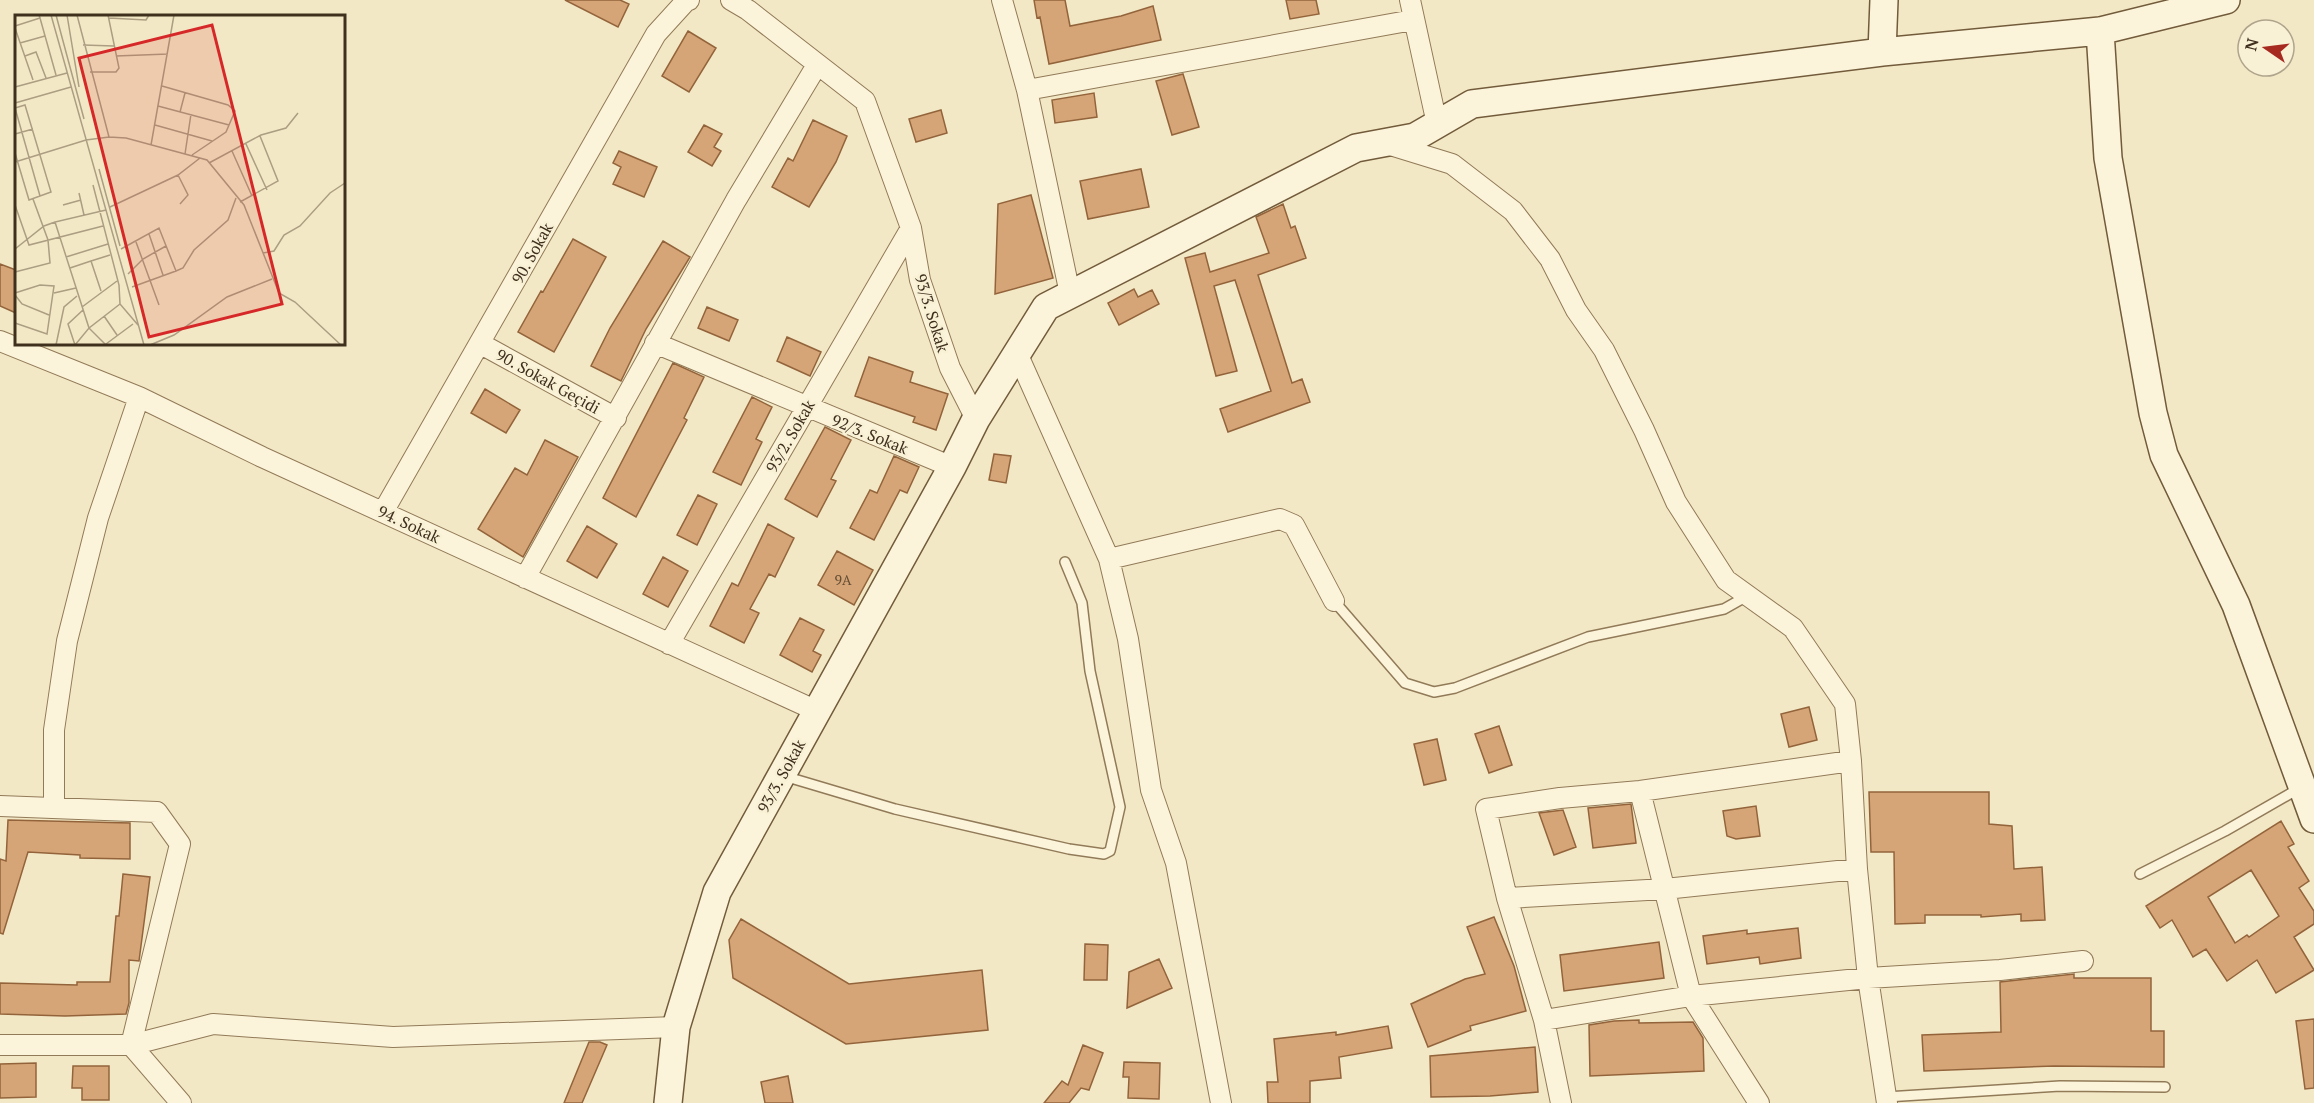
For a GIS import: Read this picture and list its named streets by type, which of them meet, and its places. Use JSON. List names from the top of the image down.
{
  "streets": {
    "street": [
      "90. Sokak",
      "93/3. Sokak",
      "90. Sokak Geçidi",
      "92/3. Sokak",
      "93/2. Sokak",
      "94. Sokak"
    ]
  },
  "crossings": [
    ["90. Sokak", "90. Sokak Geçidi"],
    ["90. Sokak", "94. Sokak"],
    ["93/3. Sokak", "92/3. Sokak"],
    ["93/3. Sokak", "93/2. Sokak"],
    ["93/3. Sokak", "94. Sokak"],
    ["92/3. Sokak", "93/2. Sokak"],
    ["93/2. Sokak", "94. Sokak"]
  ],
  "house_numbers": ["9A"],
  "north": "left"
}
